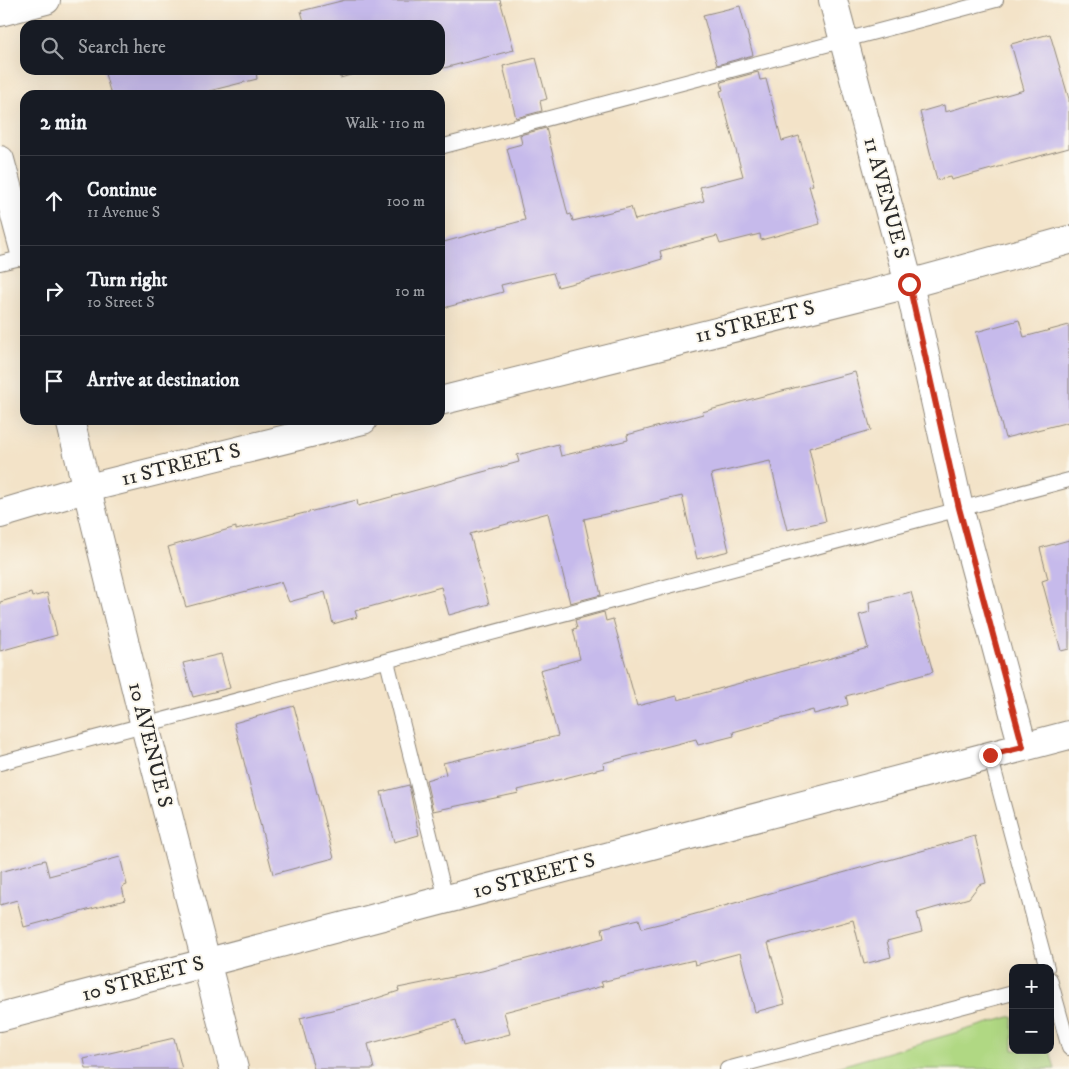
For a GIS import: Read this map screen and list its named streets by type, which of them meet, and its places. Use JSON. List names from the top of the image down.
{
  "streets": {
    "street": [
      "11 AVENUE S",
      "11 STREET S",
      "10 AVENUE S",
      "10 STREET S"
    ]
  },
  "crossings": [
    ["11 AVENUE S", "11 STREET S"],
    ["11 AVENUE S", "10 STREET S"],
    ["11 STREET S", "10 AVENUE S"],
    ["10 AVENUE S", "10 STREET S"]
  ],
  "page": {
    "search": "Search here",
    "heading": ["2 min", "Walk · 110 m"],
    "list": [
      ["Continue", "11 Avenue S", "100 m"],
      ["Turn right", "10 Street S", "10 m"],
      "Arrive at destination"
    ],
    "map_buttons": ["+", "−"]
  }
}
